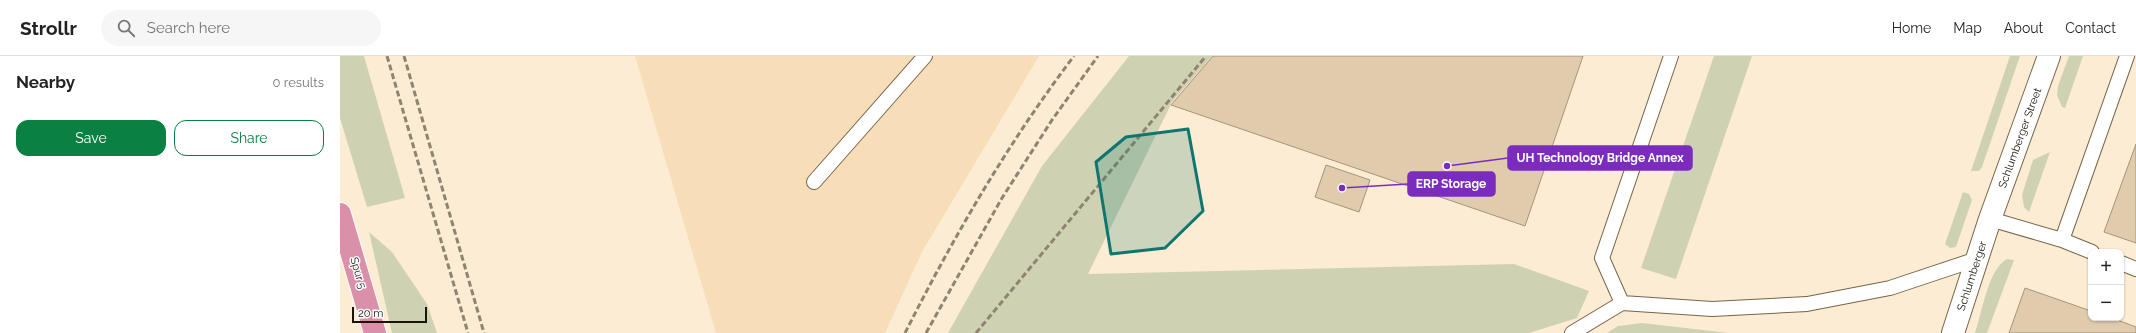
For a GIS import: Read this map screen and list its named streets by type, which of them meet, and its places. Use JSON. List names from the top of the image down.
{
  "streets": {
    "highway": ["Spur 5"],
    "street": ["Schlumberger Street", "Schlumberger"]
  },
  "crossings": [
    ["Schlumberger Street", "Schlumberger"]
  ],
  "places": ["UH Technology Bridge Annex", "ERP Storage"],
  "scale_bar": "20 m",
  "page": {
    "header": "Strollr",
    "search": "Search here",
    "nav": [
      "Home",
      "Map",
      "About",
      "Contact"
    ],
    "heading": ["Nearby", "0 results"],
    "buttons": ["Save", "Share"],
    "map_buttons": ["+", "−"],
    "scale": "20 m"
  }
}
